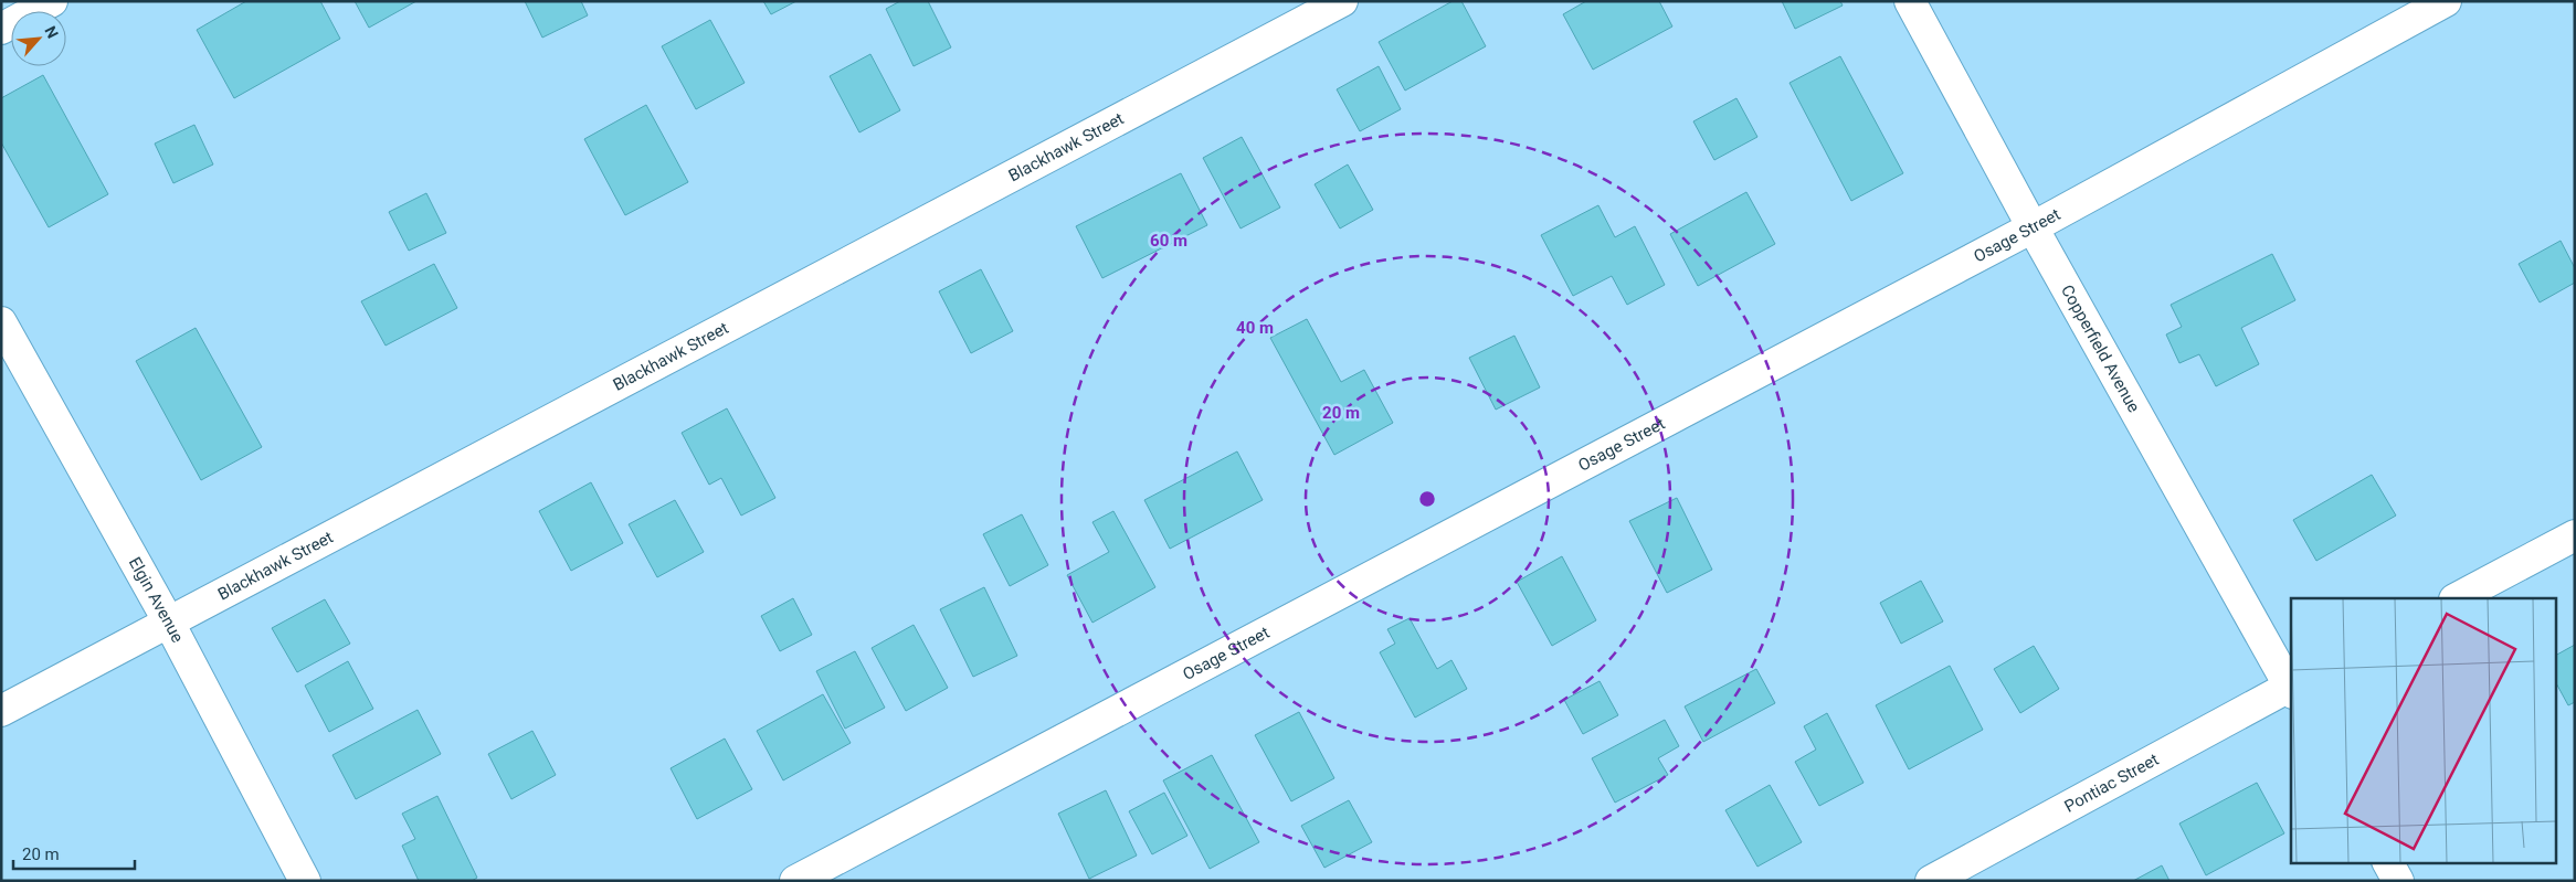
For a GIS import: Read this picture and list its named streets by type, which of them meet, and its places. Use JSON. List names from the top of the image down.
{
  "streets": {
    "street": [
      "Blackhawk Street",
      "Osage Street",
      "Copperfield Avenue",
      "Elgin Avenue",
      "Pontiac Street"
    ]
  },
  "crossings": [
    ["Blackhawk Street", "Elgin Avenue"],
    ["Osage Street", "Copperfield Avenue"]
  ],
  "scale_bar": "20 m",
  "north": "top right",
  "rings": ["60 m", "40 m", "20 m"]
}
